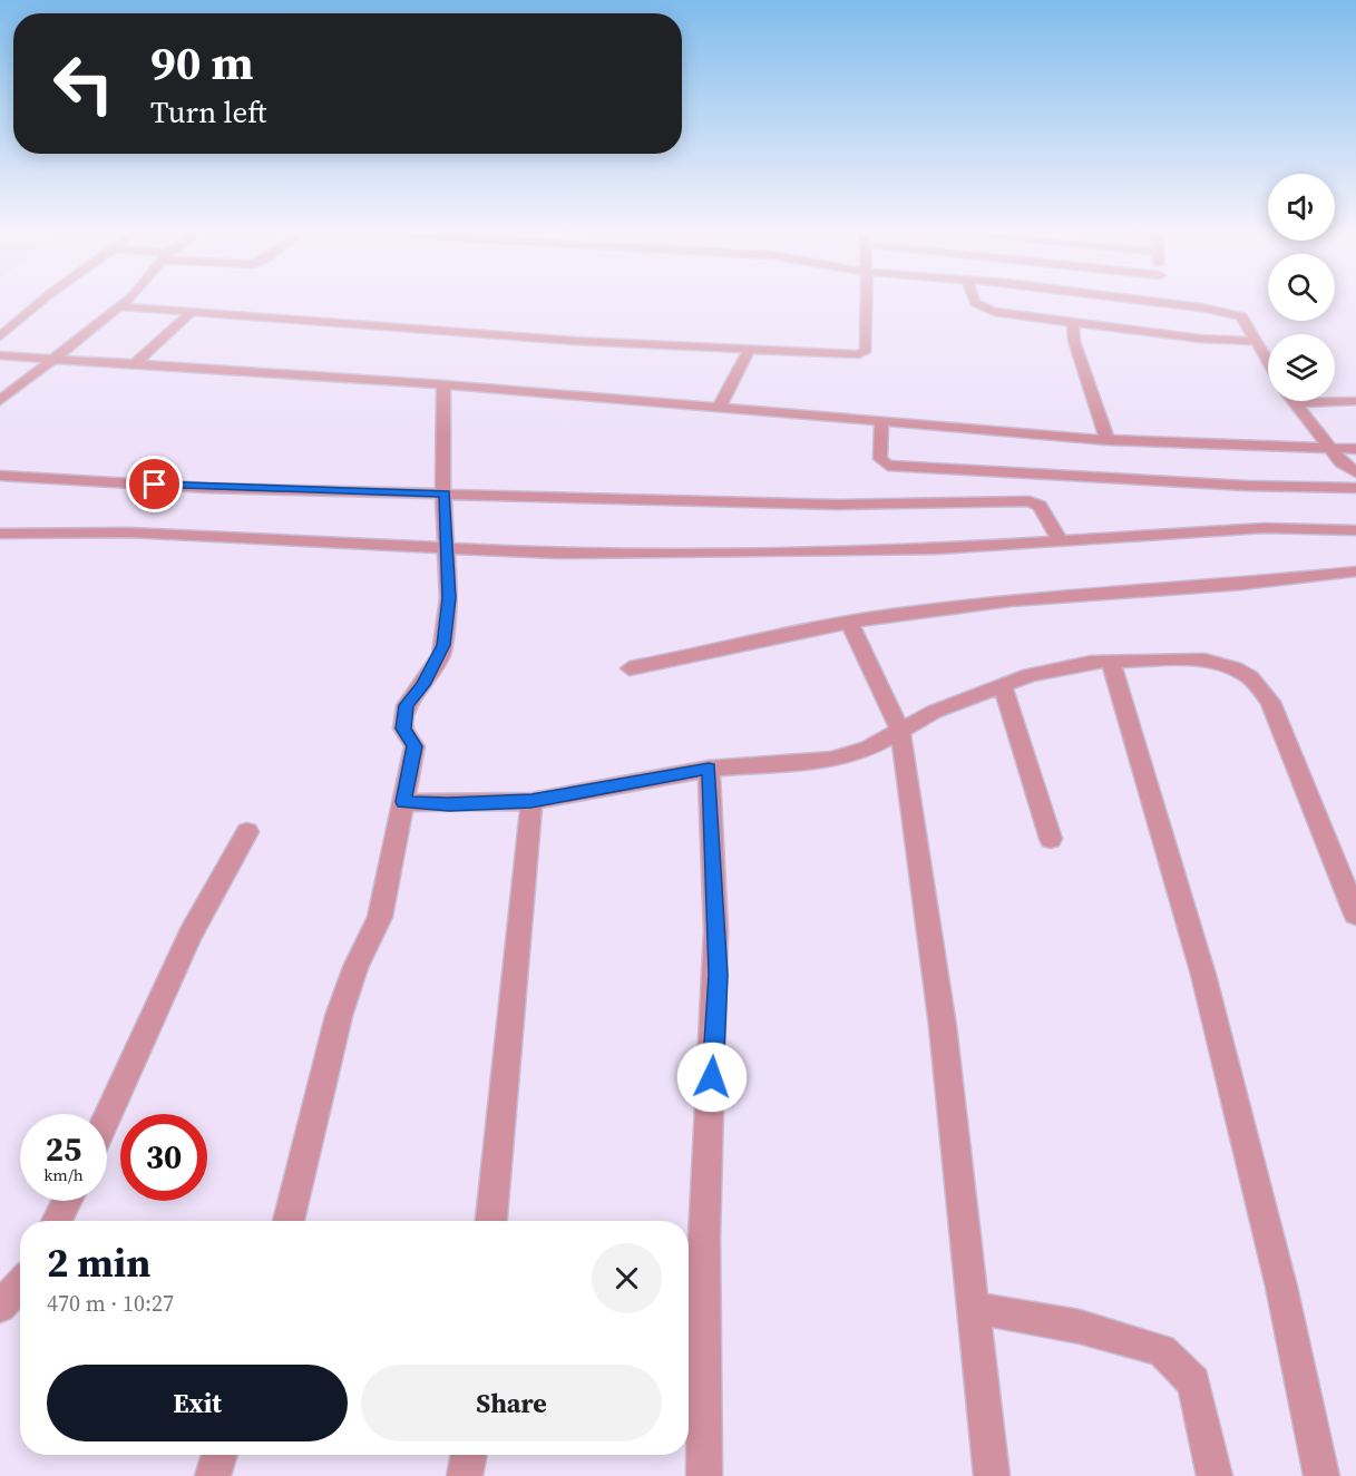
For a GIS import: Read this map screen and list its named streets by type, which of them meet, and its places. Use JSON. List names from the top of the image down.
{
  "page": {
    "turn": ["90 m", "Turn left"],
    "speed": "25 km/h",
    "limit": "30",
    "heading": ["2 min", "470 m · 10:27"],
    "buttons": ["Exit", "Share"]
  }
}
